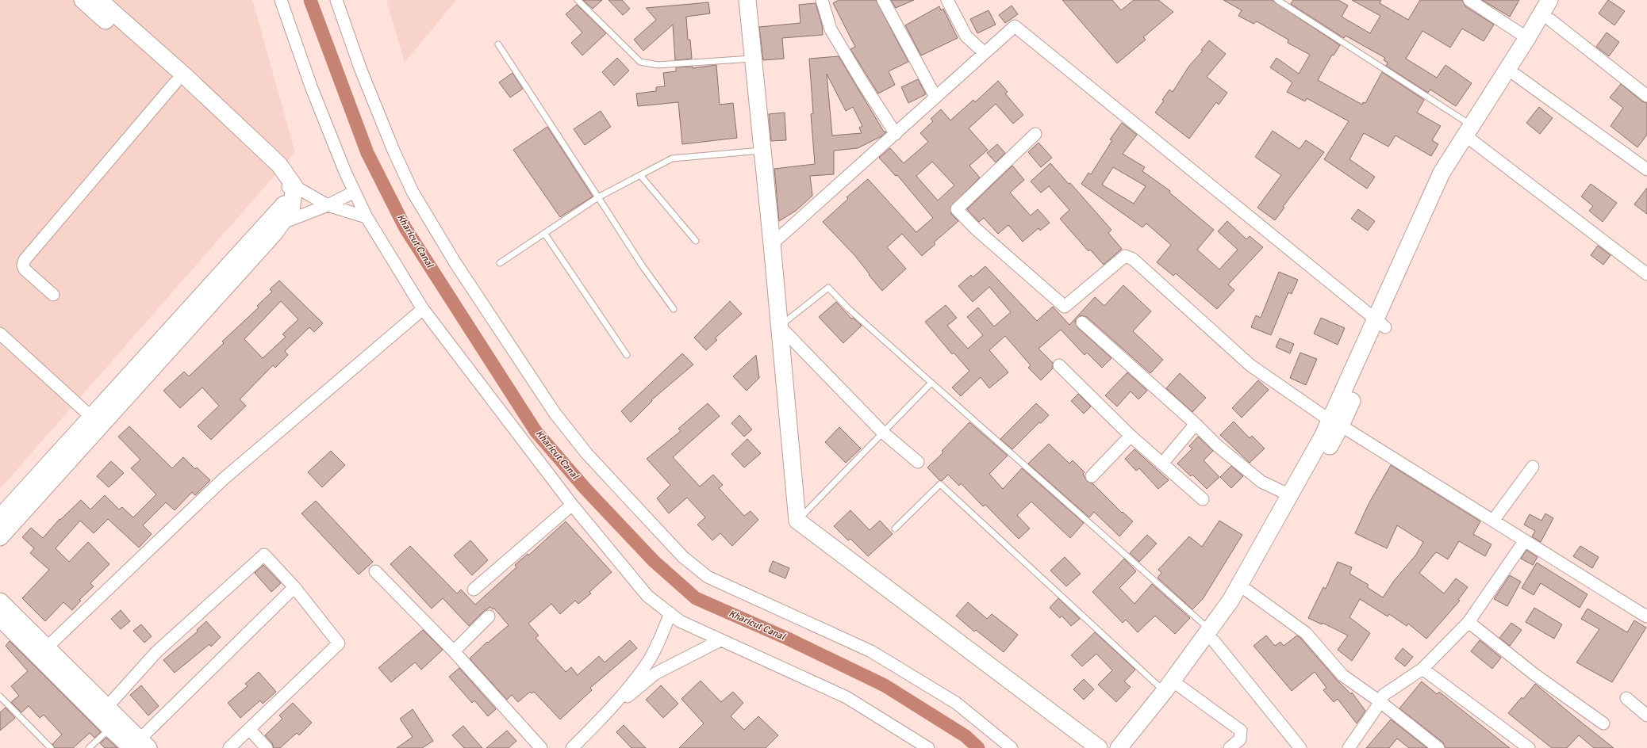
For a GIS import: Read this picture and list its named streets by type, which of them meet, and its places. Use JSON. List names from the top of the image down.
{
  "water": ["Kharicut Canal"]
}
